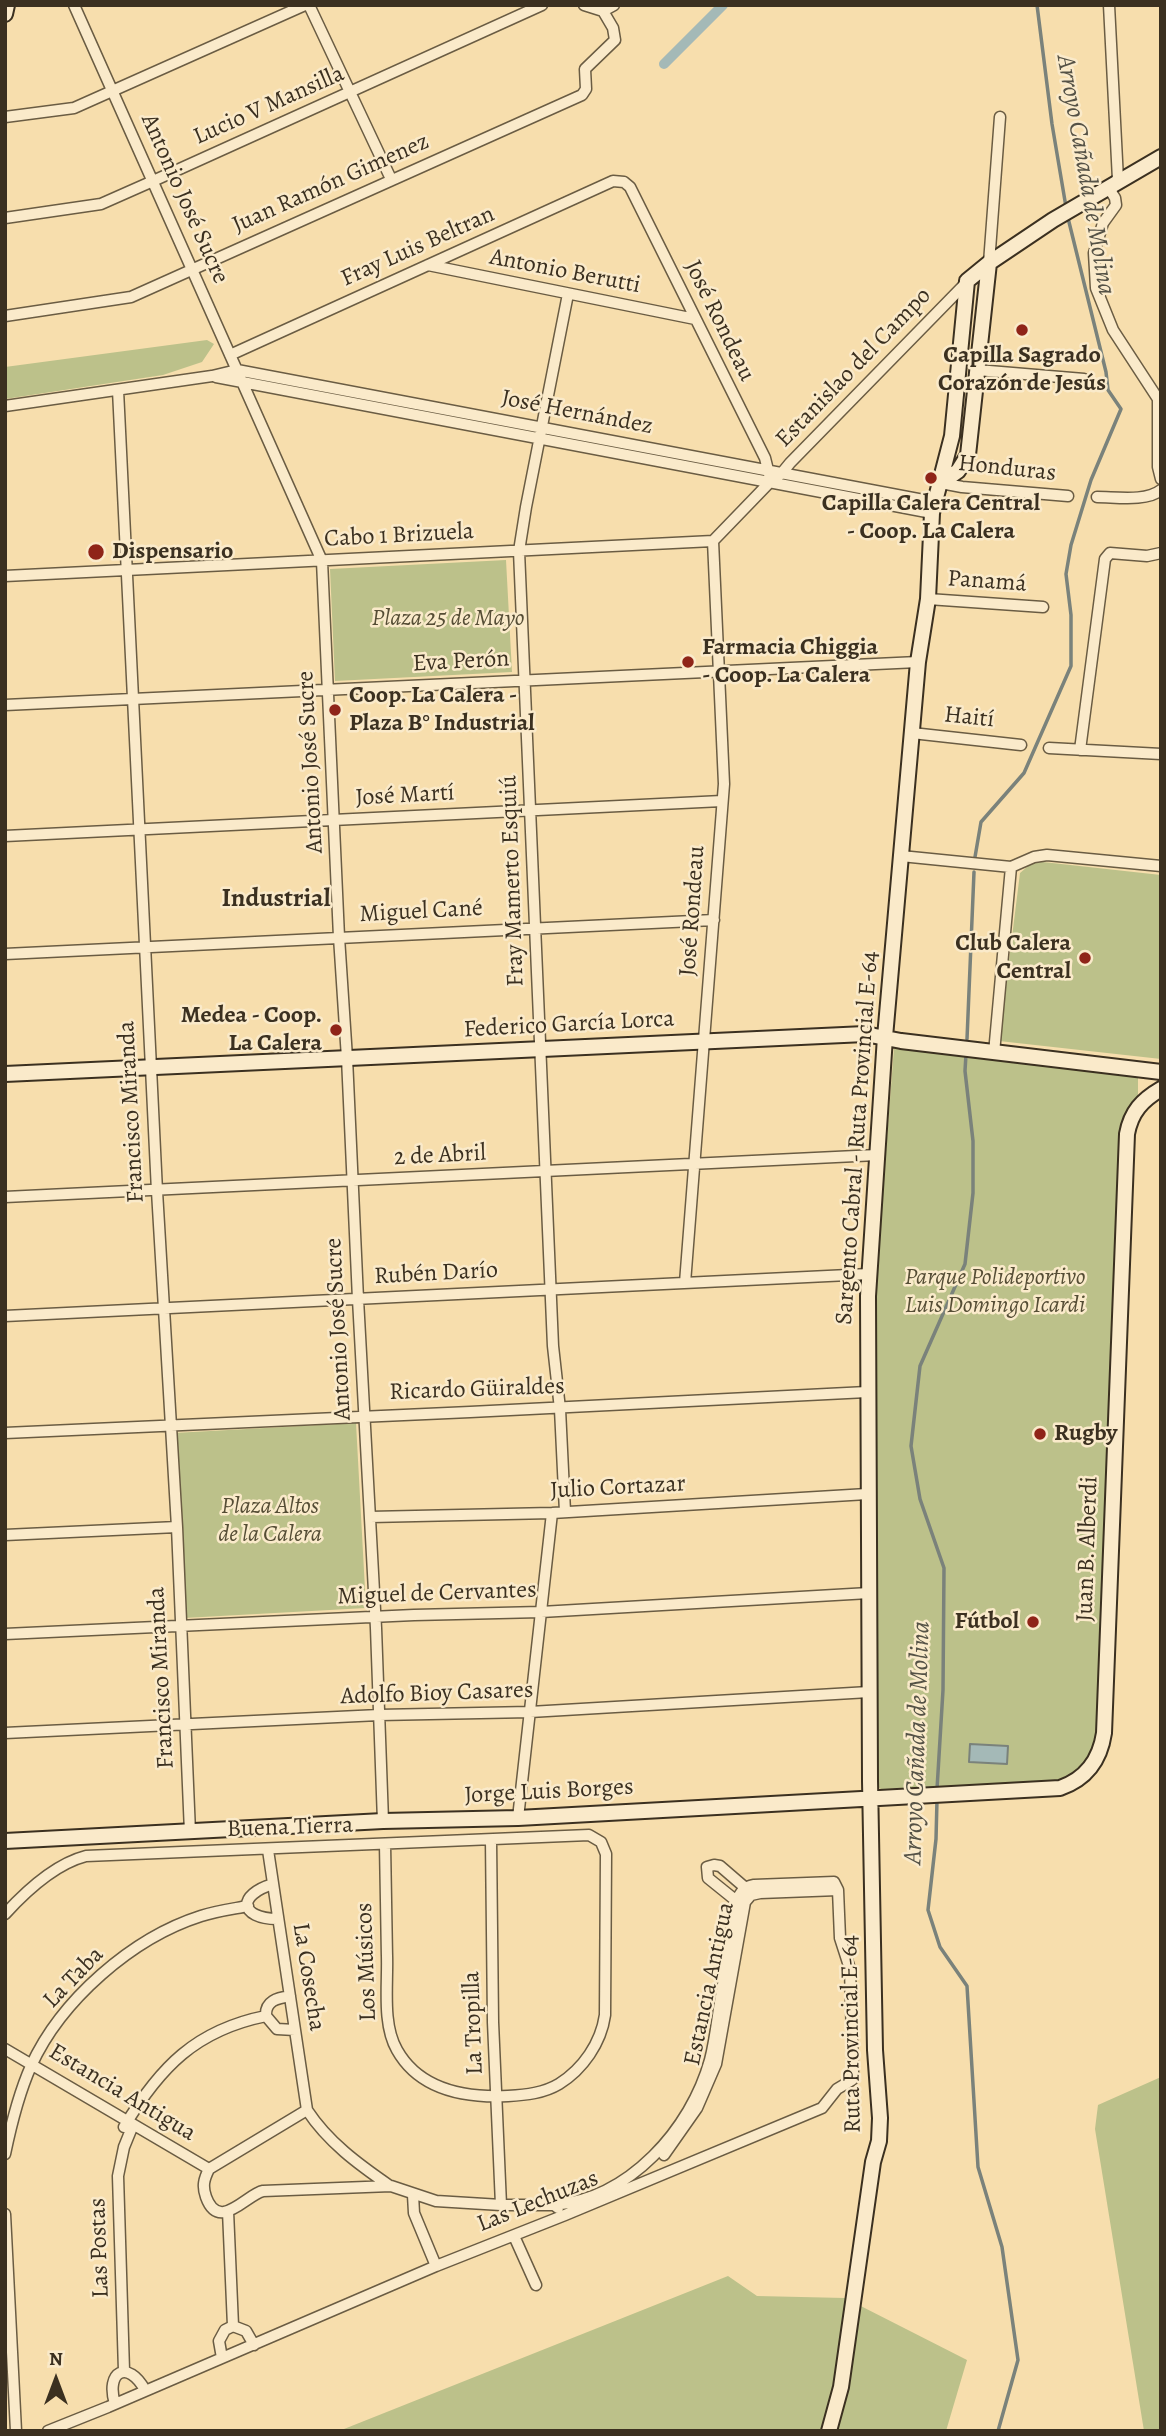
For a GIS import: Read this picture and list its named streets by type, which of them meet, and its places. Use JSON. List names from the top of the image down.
{
  "streets": {
    "street": [
      "Lucio V Mansilla",
      "Juan Ramón Gimenez",
      "Antonio José Sucre",
      "Fray Luis Beltran",
      "Antonio Berutti",
      "José Rondeau",
      "Estanislao del Campo",
      "José Hernández",
      "Honduras",
      "Cabo 1 Brizuela",
      "Panamá",
      "Eva Perón",
      "Haití",
      "José Martí",
      "Fray Mamerto Esquiú",
      "Miguel Cané",
      "Federico García Lorca",
      "Francisco Miranda",
      "Sargento Cabral - Ruta Provincial E-64",
      "2 de Abril",
      "Rubén Darío",
      "Ricardo Güiraldes",
      "Julio Cortazar",
      "Juan B. Alberdi",
      "Miguel de Cervantes",
      "Adolfo Bioy Casares",
      "Jorge Luis Borges",
      "Buena Tierra",
      "Los Músicos",
      "La Cosecha",
      "La Taba",
      "Estancia Antigua",
      "La Tropilla",
      "Ruta Provincial E-64",
      "Las Lechuzas",
      "Las Postas"
    ]
  },
  "crossings": [
    ["Lucio V Mansilla", "Antonio José Sucre"],
    ["Juan Ramón Gimenez", "Antonio José Sucre"],
    ["Antonio José Sucre", "Fray Luis Beltran"],
    ["Antonio José Sucre", "José Hernández"],
    ["Antonio José Sucre", "Cabo 1 Brizuela"],
    ["Antonio José Sucre", "Eva Perón"],
    ["Antonio José Sucre", "José Martí"],
    ["Antonio José Sucre", "Miguel Cané"],
    ["Antonio José Sucre", "Federico García Lorca"],
    ["Antonio José Sucre", "2 de Abril"],
    ["Antonio José Sucre", "Rubén Darío"],
    ["Antonio José Sucre", "Ricardo Güiraldes"],
    ["Antonio José Sucre", "Julio Cortazar"],
    ["Antonio José Sucre", "Miguel de Cervantes"],
    ["Antonio José Sucre", "Adolfo Bioy Casares"],
    ["Antonio José Sucre", "Jorge Luis Borges"],
    ["Fray Luis Beltran", "Antonio Berutti"],
    ["Fray Luis Beltran", "José Rondeau"],
    ["Antonio Berutti", "José Rondeau"],
    ["Antonio Berutti", "Fray Mamerto Esquiú"],
    ["José Rondeau", "Estanislao del Campo"],
    ["José Rondeau", "José Hernández"],
    ["José Rondeau", "Cabo 1 Brizuela"],
    ["José Rondeau", "Eva Perón"],
    ["José Rondeau", "José Martí"],
    ["José Rondeau", "Miguel Cané"],
    ["José Rondeau", "Federico García Lorca"],
    ["José Rondeau", "2 de Abril"],
    ["José Rondeau", "Rubén Darío"],
    ["Estanislao del Campo", "José Hernández"],
    ["Estanislao del Campo", "Sargento Cabral - Ruta Provincial E-64"],
    ["José Hernández", "Fray Mamerto Esquiú"],
    ["José Hernández", "Francisco Miranda"],
    ["José Hernández", "Sargento Cabral - Ruta Provincial E-64"],
    ["Honduras", "Sargento Cabral - Ruta Provincial E-64"],
    ["Cabo 1 Brizuela", "Fray Mamerto Esquiú"],
    ["Cabo 1 Brizuela", "Francisco Miranda"],
    ["Panamá", "Sargento Cabral - Ruta Provincial E-64"],
    ["Eva Perón", "Fray Mamerto Esquiú"],
    ["Eva Perón", "Francisco Miranda"],
    ["Eva Perón", "Sargento Cabral - Ruta Provincial E-64"],
    ["Haití", "Sargento Cabral - Ruta Provincial E-64"],
    ["José Martí", "Fray Mamerto Esquiú"],
    ["José Martí", "Francisco Miranda"],
    ["Fray Mamerto Esquiú", "Miguel Cané"],
    ["Fray Mamerto Esquiú", "Federico García Lorca"],
    ["Fray Mamerto Esquiú", "2 de Abril"],
    ["Fray Mamerto Esquiú", "Rubén Darío"],
    ["Fray Mamerto Esquiú", "Ricardo Güiraldes"],
    ["Fray Mamerto Esquiú", "Julio Cortazar"],
    ["Miguel Cané", "Francisco Miranda"],
    ["Federico García Lorca", "Francisco Miranda"],
    ["Federico García Lorca", "Sargento Cabral - Ruta Provincial E-64"],
    ["Francisco Miranda", "2 de Abril"],
    ["Francisco Miranda", "Rubén Darío"],
    ["Francisco Miranda", "Ricardo Güiraldes"],
    ["Francisco Miranda", "Miguel de Cervantes"],
    ["Francisco Miranda", "Adolfo Bioy Casares"],
    ["Francisco Miranda", "Jorge Luis Borges"],
    ["Sargento Cabral - Ruta Provincial E-64", "2 de Abril"],
    ["Sargento Cabral - Ruta Provincial E-64", "Rubén Darío"],
    ["Sargento Cabral - Ruta Provincial E-64", "Ricardo Güiraldes"],
    ["Sargento Cabral - Ruta Provincial E-64", "Julio Cortazar"],
    ["Sargento Cabral - Ruta Provincial E-64", "Miguel de Cervantes"],
    ["Sargento Cabral - Ruta Provincial E-64", "Adolfo Bioy Casares"],
    ["Sargento Cabral - Ruta Provincial E-64", "Jorge Luis Borges"],
    ["Sargento Cabral - Ruta Provincial E-64", "Ruta Provincial E-64"],
    ["Juan B. Alberdi", "Jorge Luis Borges"],
    ["Jorge Luis Borges", "Ruta Provincial E-64"],
    ["Buena Tierra", "Los Músicos"],
    ["Buena Tierra", "La Cosecha"],
    ["Buena Tierra", "La Tropilla"],
    ["Los Músicos", "La Tropilla"],
    ["La Cosecha", "Estancia Antigua"],
    ["La Cosecha", "Las Postas"],
    ["La Taba", "Estancia Antigua"],
    ["Estancia Antigua", "La Tropilla"],
    ["Estancia Antigua", "Las Lechuzas"],
    ["Estancia Antigua", "Las Postas"],
    ["Las Lechuzas", "Las Postas"]
  ],
  "districts": ["Industrial"],
  "water": ["Arroyo Cañada de Molina"],
  "parks": ["Plaza 25 de Mayo", "Parque Polideportivo Luis Domingo Icardi", "Plaza Altos de la Calera"],
  "places": [
    "Capilla Sagrado Corazón de Jesús",
    "Capilla Calera Central - Coop. La Calera",
    "Dispensario",
    "Farmacia Chiggia - Coop. La Calera",
    "Coop. La Calera - Plaza B° Industrial",
    "Club Calera Central",
    "Medea - Coop. La Calera",
    "Rugby",
    "Fútbol"
  ],
  "north": "top"
}
